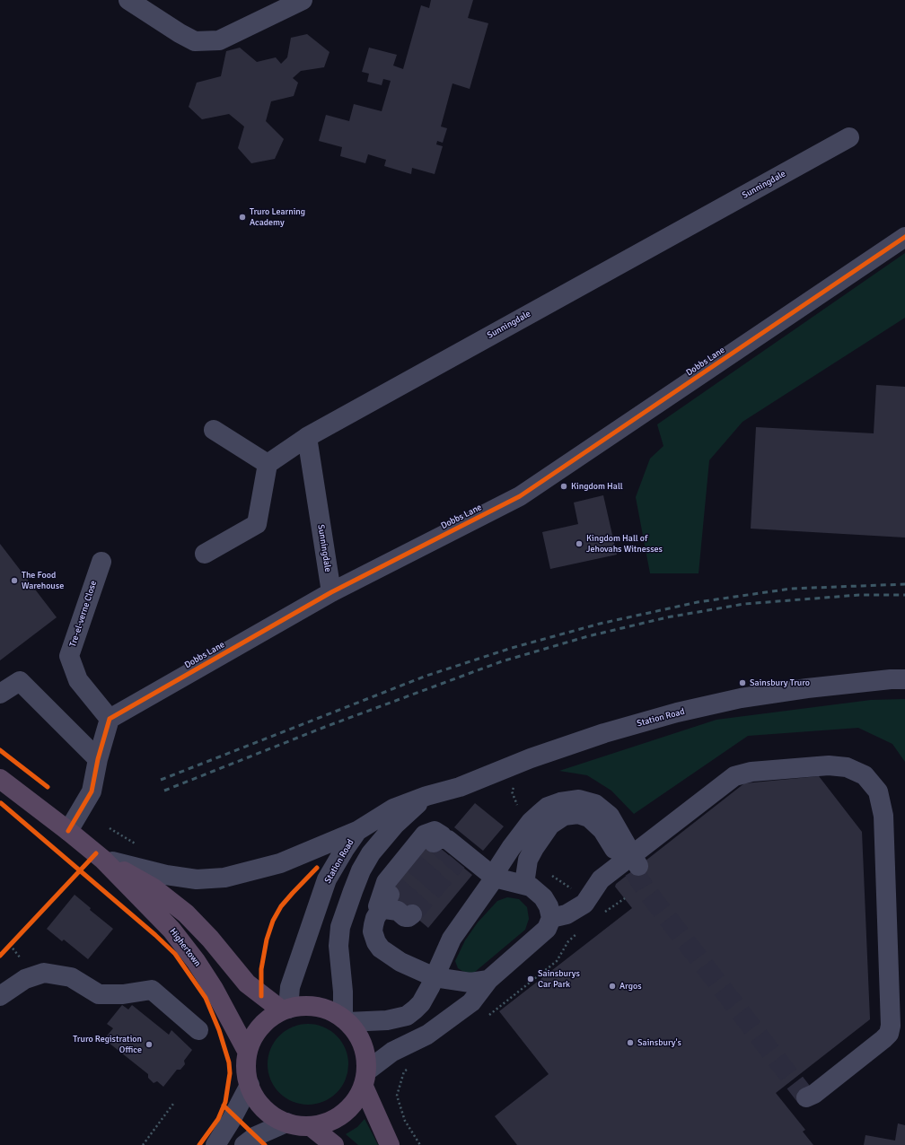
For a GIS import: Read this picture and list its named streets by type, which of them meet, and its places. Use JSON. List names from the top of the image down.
{
  "streets": {
    "highway": ["Highertown"],
    "street": [
      "Sunningdale",
      "Dobbs Lane",
      "Tre-el-verne Close",
      "Station Road"
    ]
  },
  "crossings": [
    ["Sunningdale", "Dobbs Lane"],
    ["Dobbs Lane", "Tre-el-verne Close"],
    ["Station Road", "Highertown"]
  ],
  "places": [
    "Truro Learning Academy",
    "Kingdom Hall",
    "Kingdom Hall of Jehovahs Witnesses",
    "The Food Warehouse",
    "Sainsbury Truro",
    "Sainsburys Car Park",
    "Argos",
    "Sainsbury's",
    "Truro Registration Office"
  ]
}
